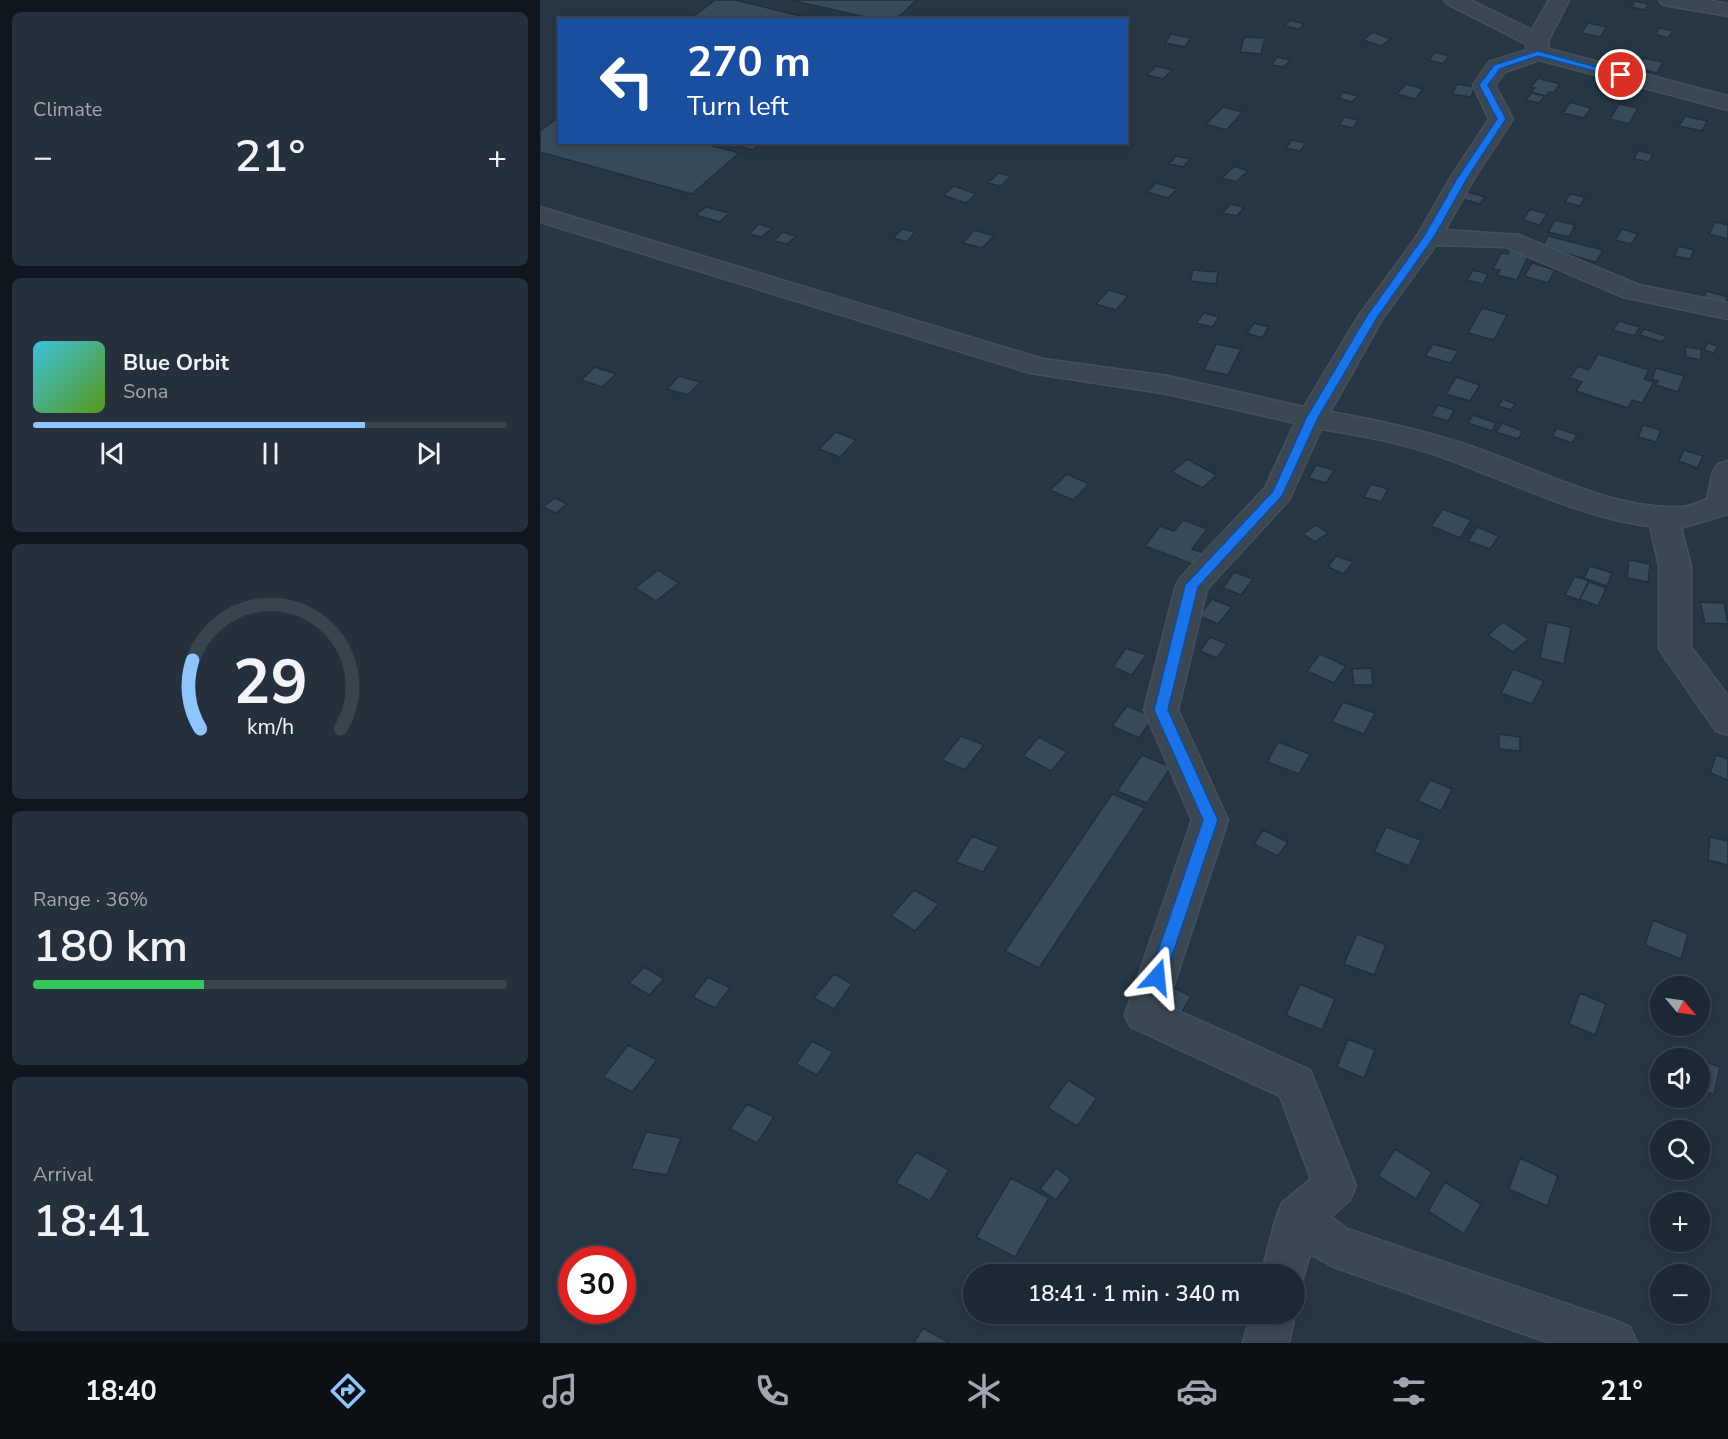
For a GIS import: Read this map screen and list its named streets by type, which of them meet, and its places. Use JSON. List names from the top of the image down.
{
  "north": "bottom right",
  "page": {
    "tile": [
      "Climate",
      ["Range · 36%", "180 km"],
      ["Arrival", "18:41"]
    ],
    "turn": ["270 m", "Turn left"],
    "heat": ["−", "21°", "+"],
    "song": ["Blue Orbit", "Sona"],
    "map_buttons": ["+", "−"],
    "limit": "30",
    "trip": "18:41 · 1 min · 340 m",
    "tabs": ["18:40", "21°"],
    "gauge": ["29", "km/h"]
  }
}
